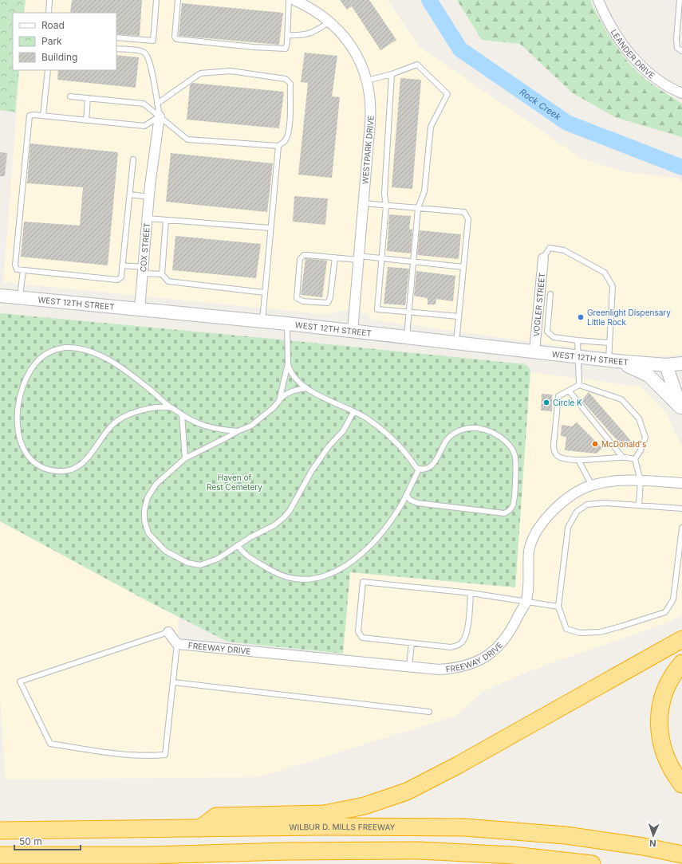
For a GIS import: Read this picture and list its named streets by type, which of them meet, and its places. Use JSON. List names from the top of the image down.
{
  "streets": {
    "highway": ["WILBUR D. MILLS FREEWAY"],
    "main road": ["WEST 12TH STREET"],
    "street": [
      "LEANDER DRIVE",
      "WESTPARK DRIVE",
      "COX STREET",
      "VOGLER STREET",
      "FREEWAY DRIVE"
    ]
  },
  "crossings": [
    ["WESTPARK DRIVE", "WEST 12TH STREET"],
    ["COX STREET", "WEST 12TH STREET"],
    ["WEST 12TH STREET", "VOGLER STREET"]
  ],
  "water": ["Rock Creek"],
  "parks": ["Haven of Rest Cemetery"],
  "places": ["Greenlight Dispensary Little Rock", "Circle K", "McDonald's"],
  "legend": ["Road", "Park", "Building"],
  "scale_bar": "50 m",
  "north": "bottom"
}
